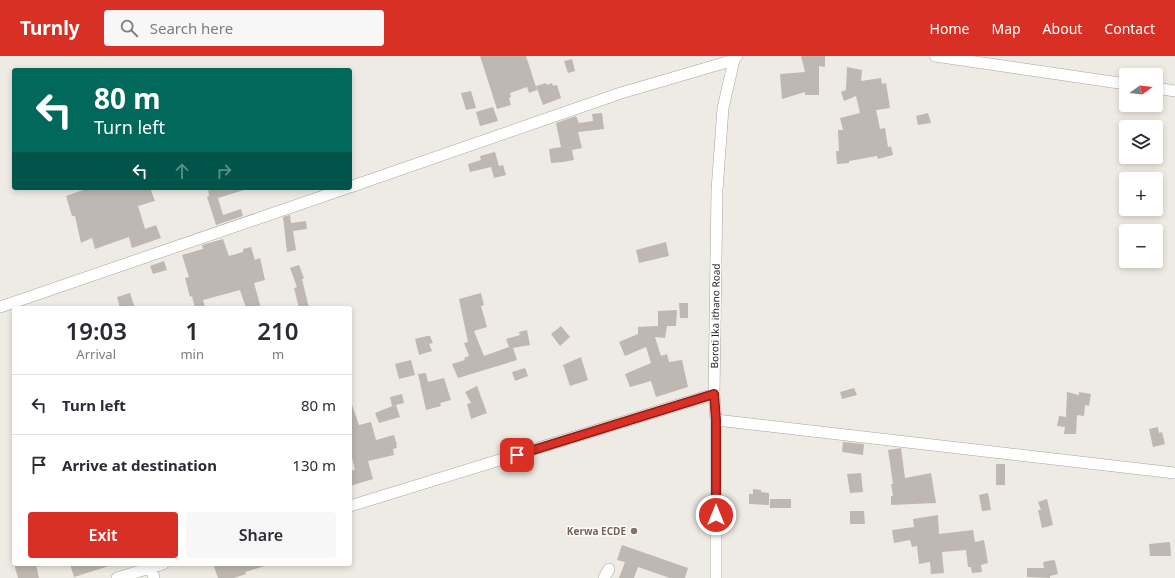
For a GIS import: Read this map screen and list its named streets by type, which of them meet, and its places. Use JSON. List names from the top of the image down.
{
  "streets": {
    "street": ["Boroti Ika ithano Road"]
  },
  "places": ["Kerwa ECDE"],
  "north": "right",
  "page": {
    "header": "Turnly",
    "search": "Search here",
    "nav": [
      "Home",
      "Map",
      "About",
      "Contact"
    ],
    "map_buttons": ["+", "−"],
    "turn": ["80 m", "Turn left"],
    "eta": [
      "19:03",
      "Arrival",
      "1",
      "min",
      "210",
      "m"
    ],
    "list": [
      {
        "name": "Turn left",
        "value": "80 m"
      },
      {
        "name": "Arrive at destination",
        "value": "130 m"
      }
    ],
    "buttons": ["Exit", "Share"]
  }
}
